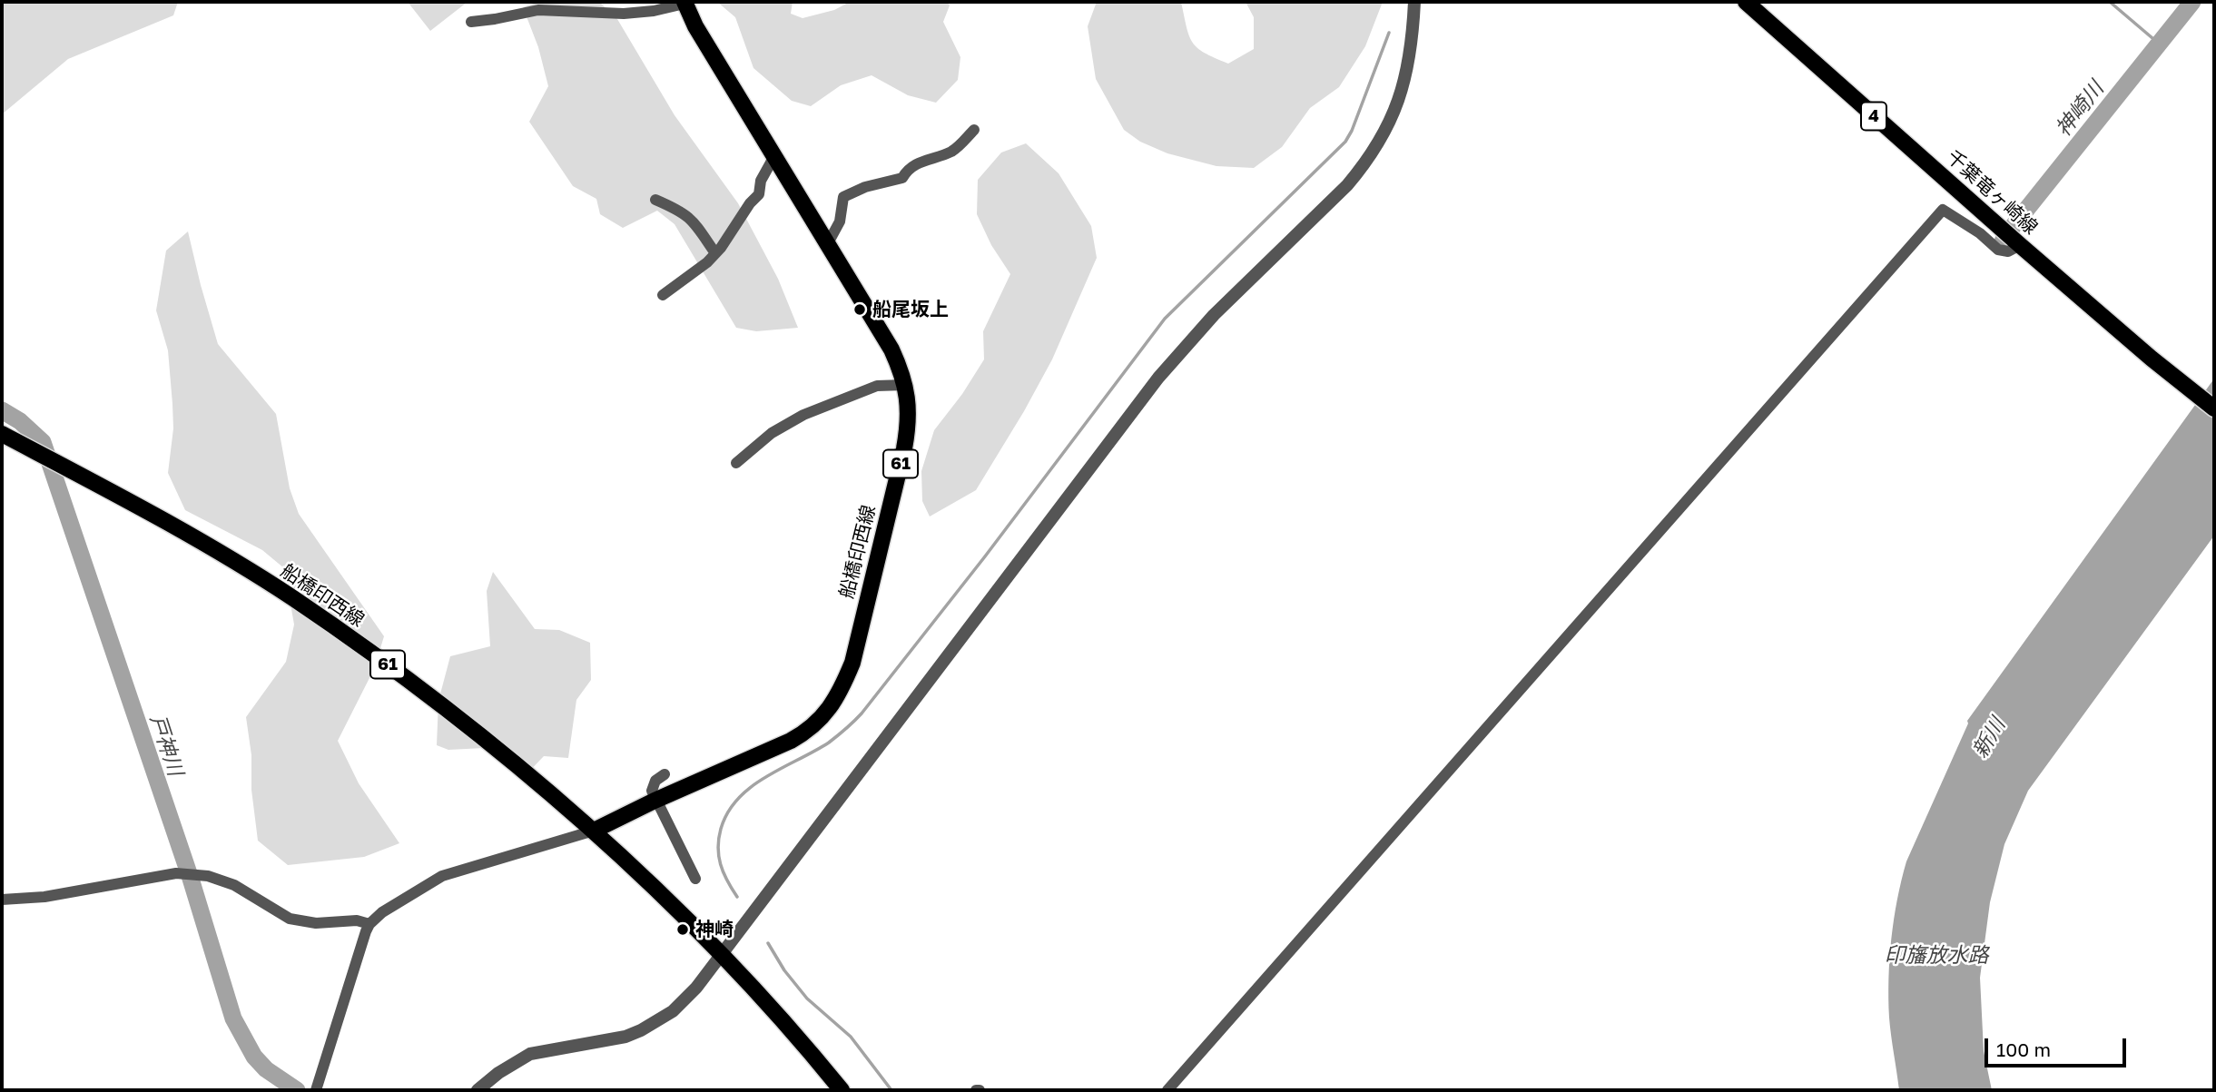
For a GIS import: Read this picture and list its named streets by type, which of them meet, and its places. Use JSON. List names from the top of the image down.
{
  "streets": {
    "main road": [
      "4",
      "千葉竜ヶ崎線",
      "61",
      "船橋印西線"
    ]
  },
  "water": [
    "神崎川",
    "新川",
    "戸神川",
    "印旛放水路"
  ],
  "places": ["船尾坂上", "神崎"],
  "scale_bar": "100 m"
}
